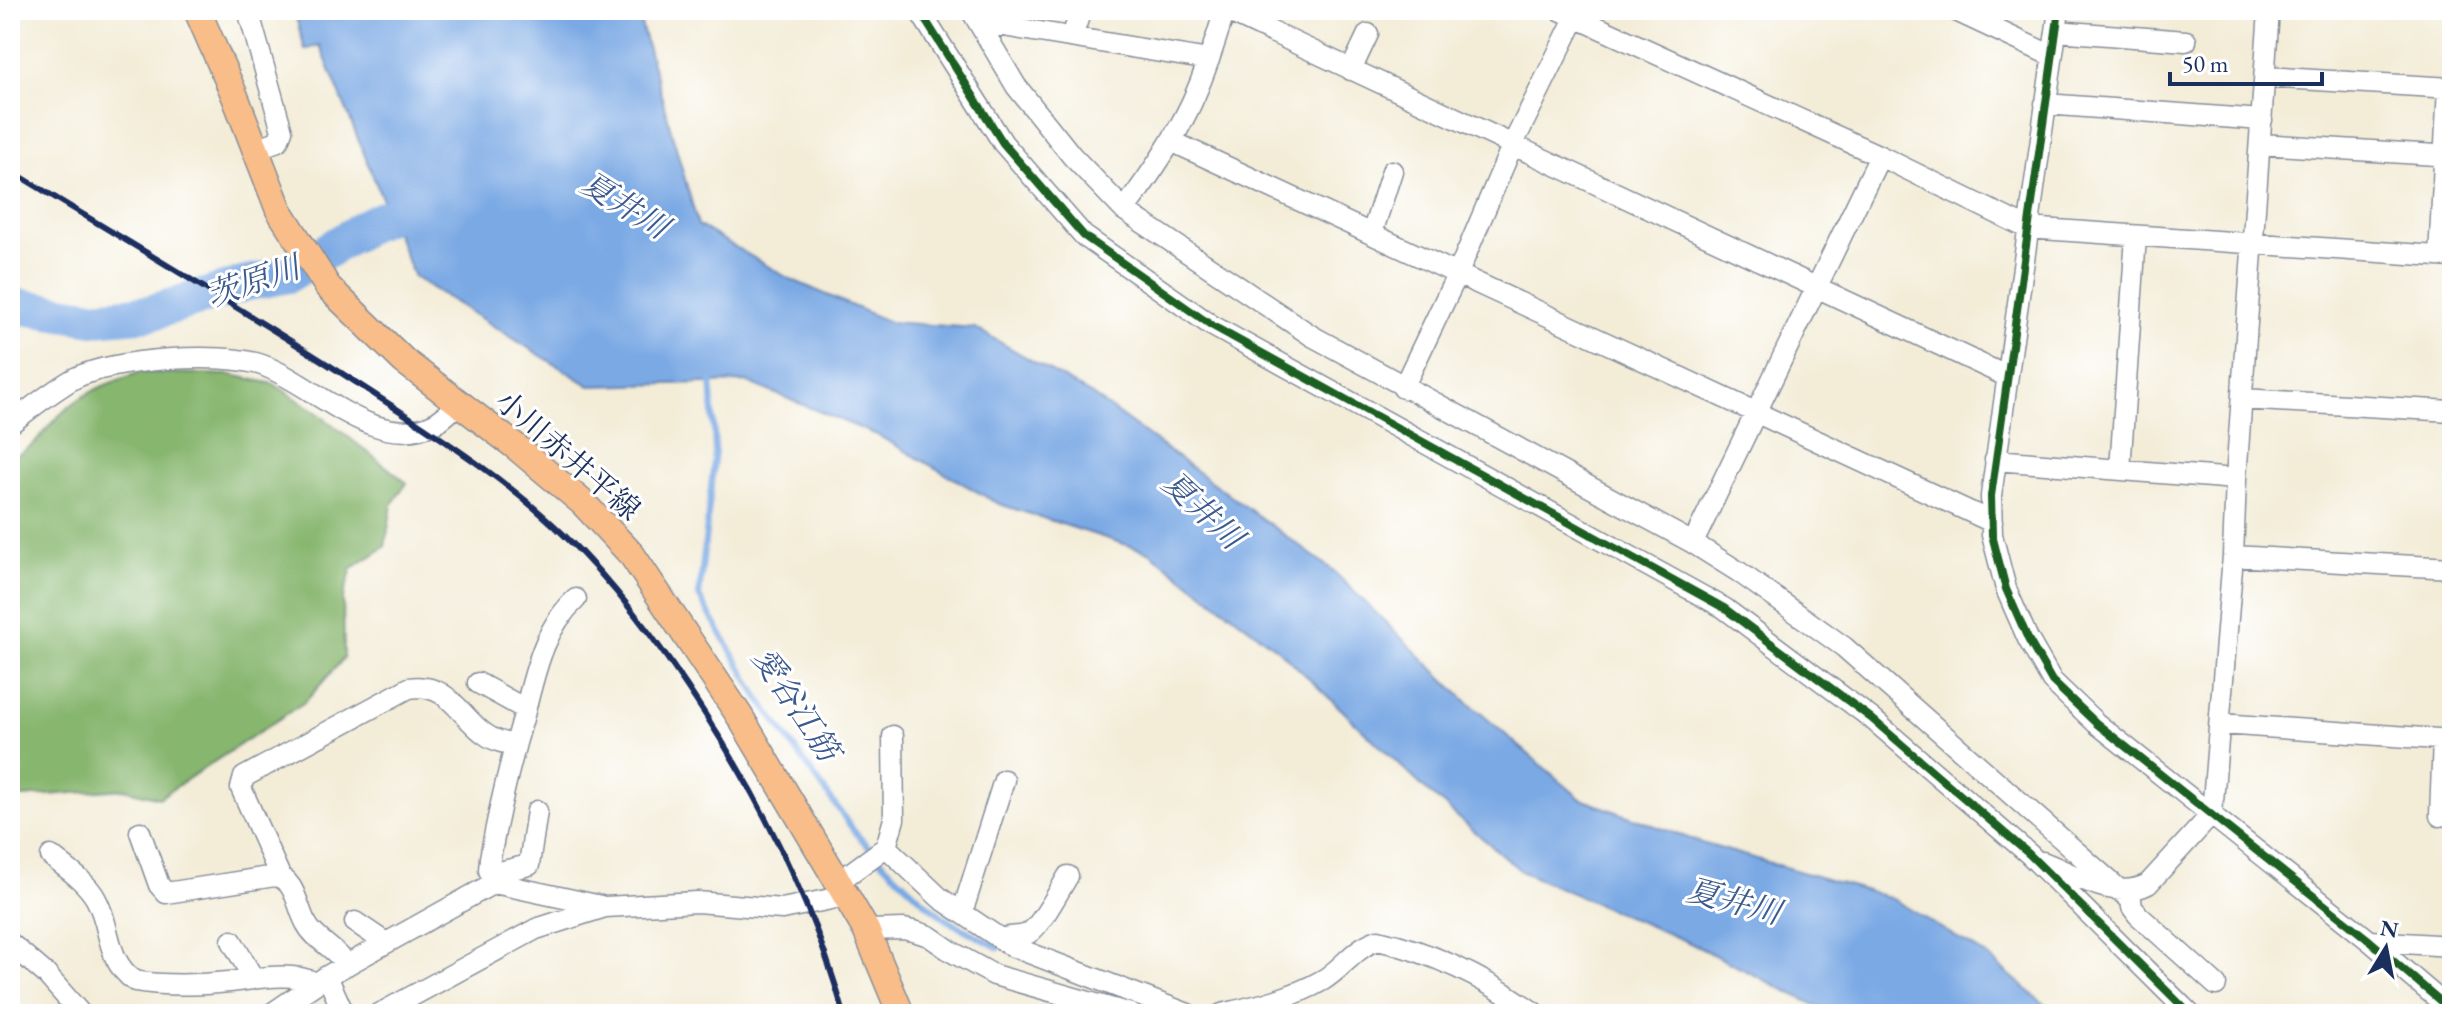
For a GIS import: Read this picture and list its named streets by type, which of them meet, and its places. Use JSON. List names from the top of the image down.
{
  "streets": {
    "main road": ["小川赤井平線"]
  },
  "water": ["夏井川", "茨原川", "愛谷江筋"],
  "scale_bar": "50 m",
  "north": "top"
}
